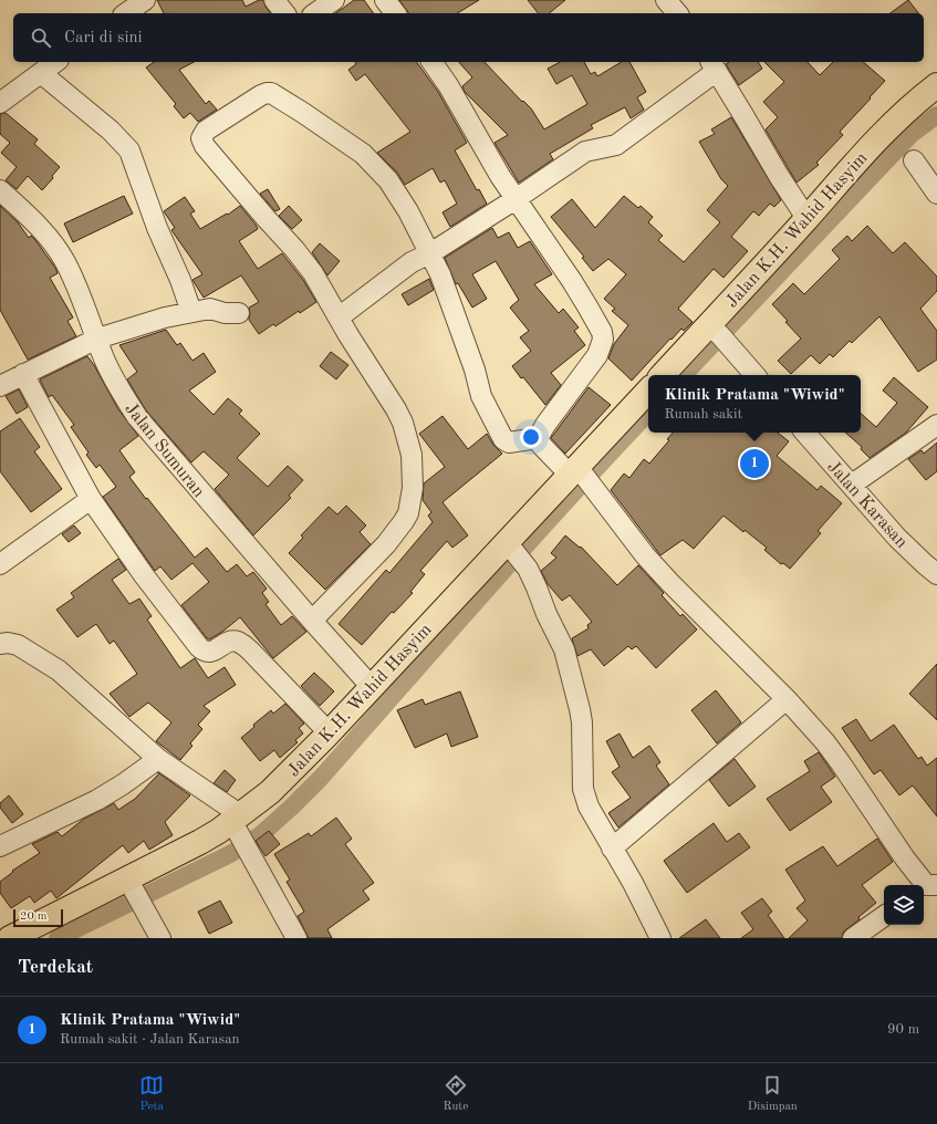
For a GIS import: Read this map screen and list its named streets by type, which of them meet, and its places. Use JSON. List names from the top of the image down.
{
  "streets": {
    "main road": ["Jalan K.H. Wahid Hasyim"],
    "street": ["Jalan Sumuran", "Jalan Karasan"]
  },
  "crossings": [
    ["Jalan K.H. Wahid Hasyim", "Jalan Sumuran"]
  ],
  "scale_bar": "20 m",
  "page": {
    "search": "Cari di sini",
    "popup": ["Klinik Pratama \"Wiwid\"", "Rumah sakit"],
    "pins": "1",
    "scale": "20 m",
    "heading": "Terdekat",
    "list": [
      {
        "mark": "1",
        "name": "Klinik Pratama \"Wiwid\"",
        "note": "Rumah sakit · Jalan Karasan",
        "value": "90 m"
      }
    ],
    "nav": ["Peta", "Rute", "Disimpan"]
  }
}
